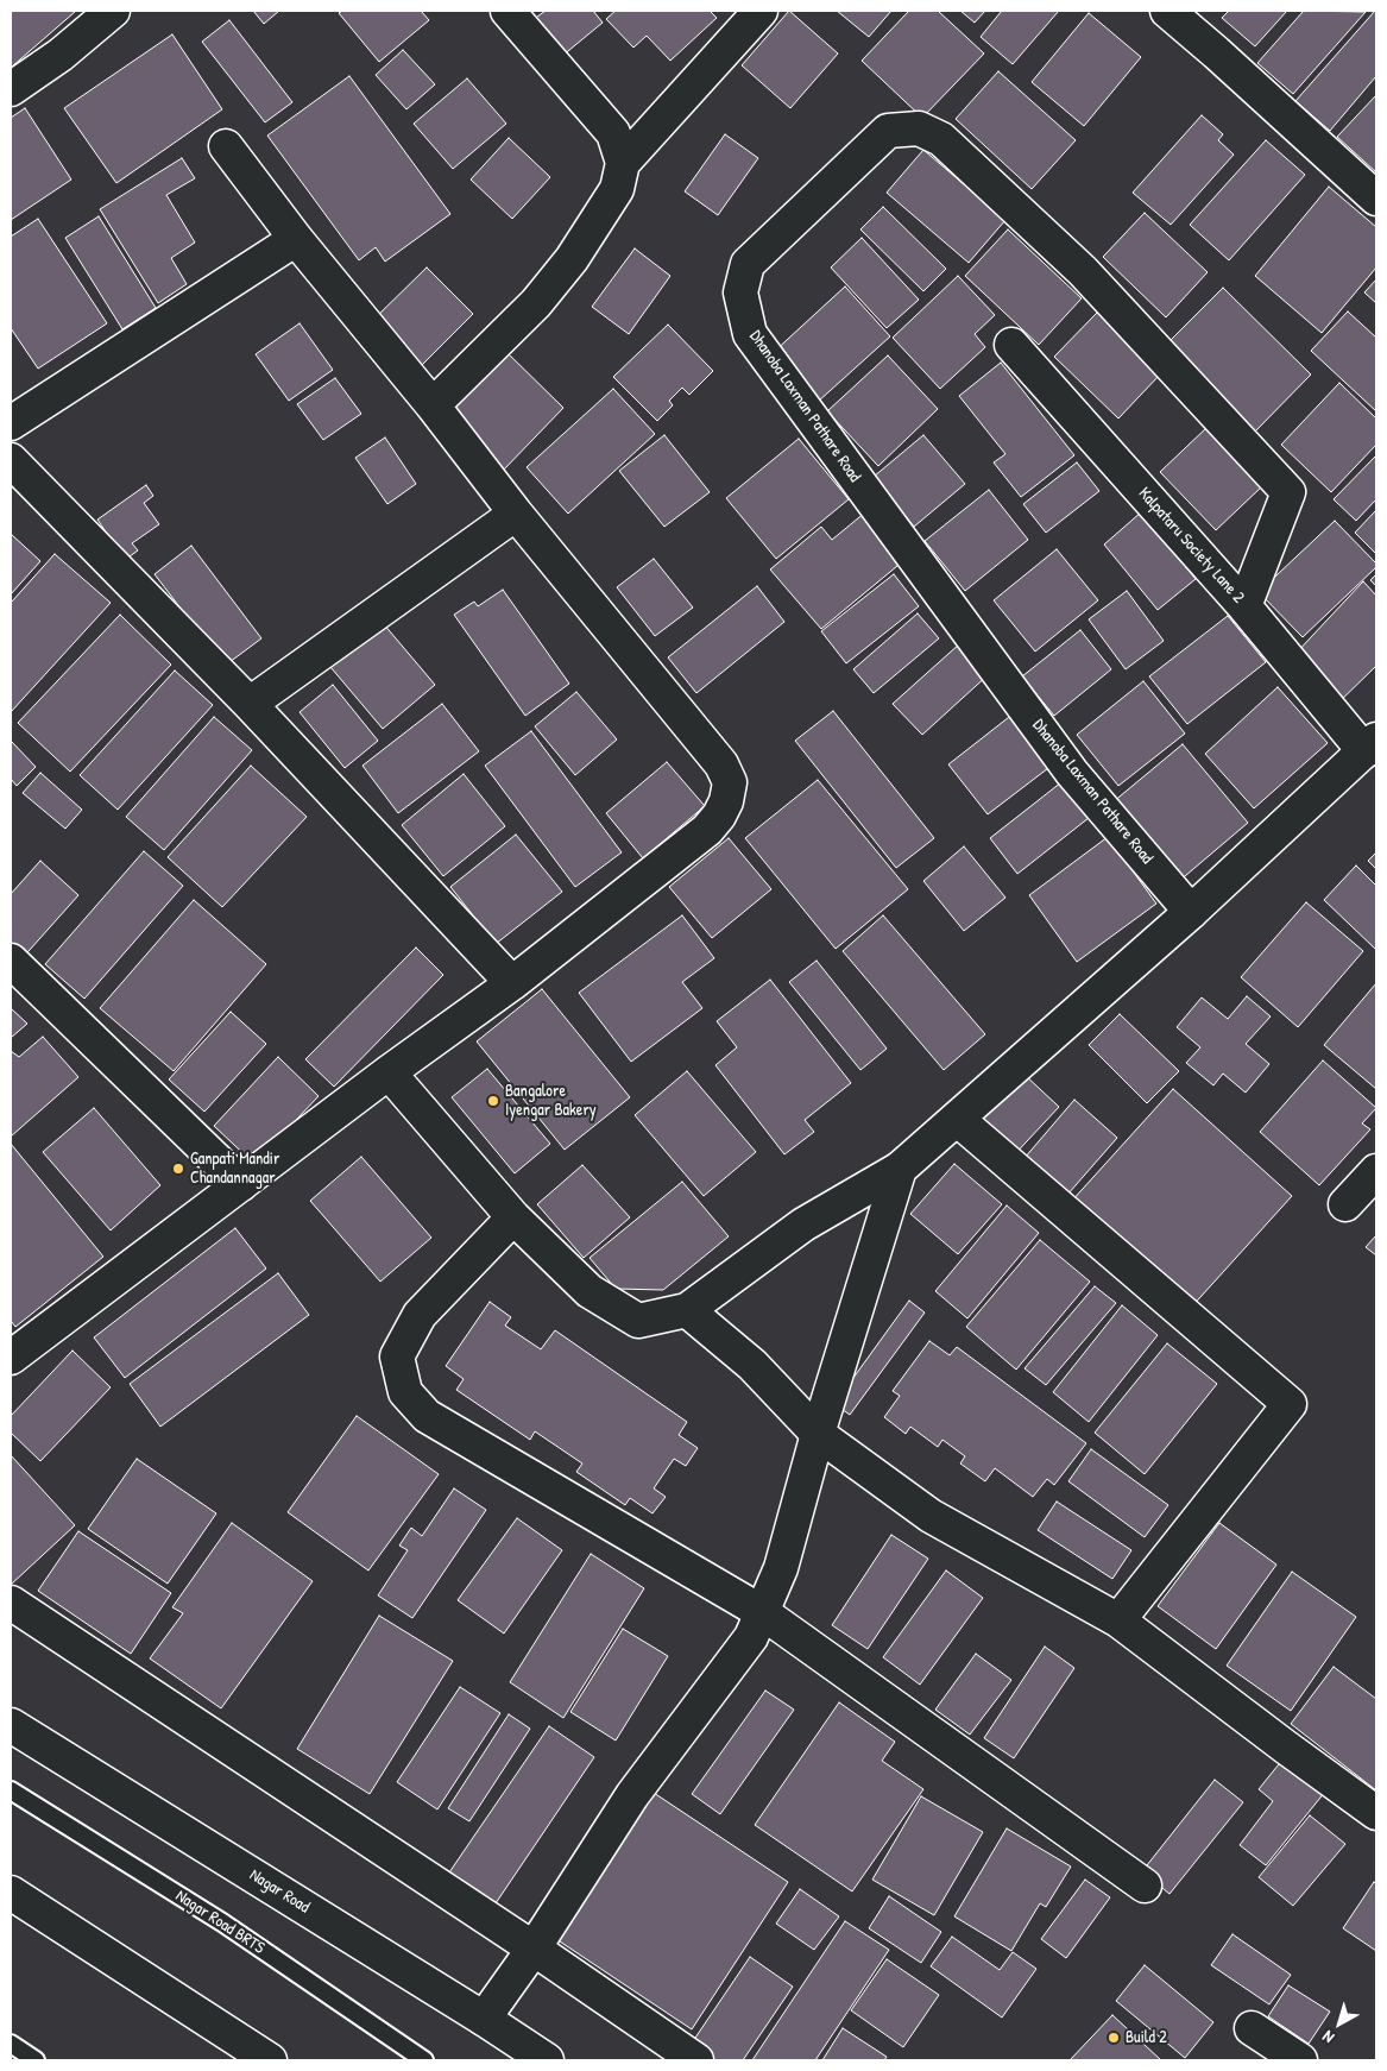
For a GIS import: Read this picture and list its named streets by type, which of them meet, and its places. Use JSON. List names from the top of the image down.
{
  "streets": {
    "main road": ["Dhanoba Laxman Pathare Road", "Kalpataru Society Lane 2", "Nagar Road"],
    "lane": ["Nagar Road BRTS"]
  },
  "crossings": [
    ["Dhanoba Laxman Pathare Road", "Kalpataru Society Lane 2"]
  ],
  "places": ["Bangalore Iyengar Bakery", "Ganpati Mandir Chandannagar", "Build 2"],
  "north": "bottom left"
}
